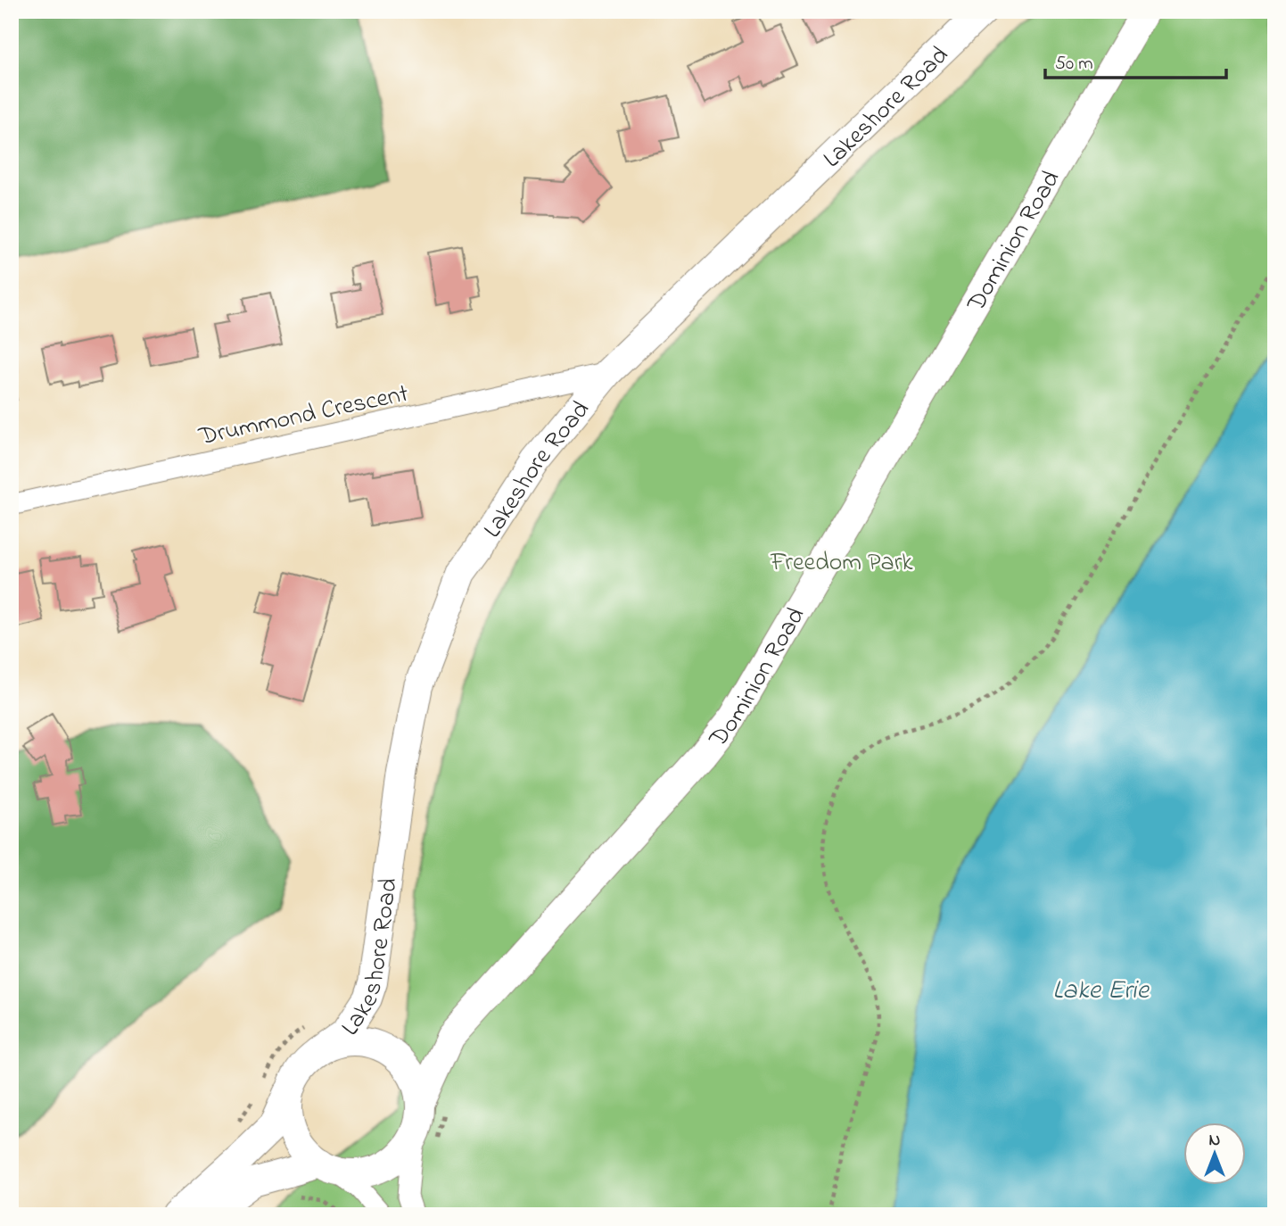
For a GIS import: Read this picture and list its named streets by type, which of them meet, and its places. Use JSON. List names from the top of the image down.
{
  "streets": {
    "main road": ["Lakeshore Road", "Dominion Road"],
    "street": ["Drummond Crescent"]
  },
  "crossings": [
    ["Lakeshore Road", "Dominion Road"],
    ["Lakeshore Road", "Drummond Crescent"]
  ],
  "water": ["Lake Erie"],
  "parks": ["Freedom Park"],
  "scale_bar": "50 m",
  "north": "top"
}
